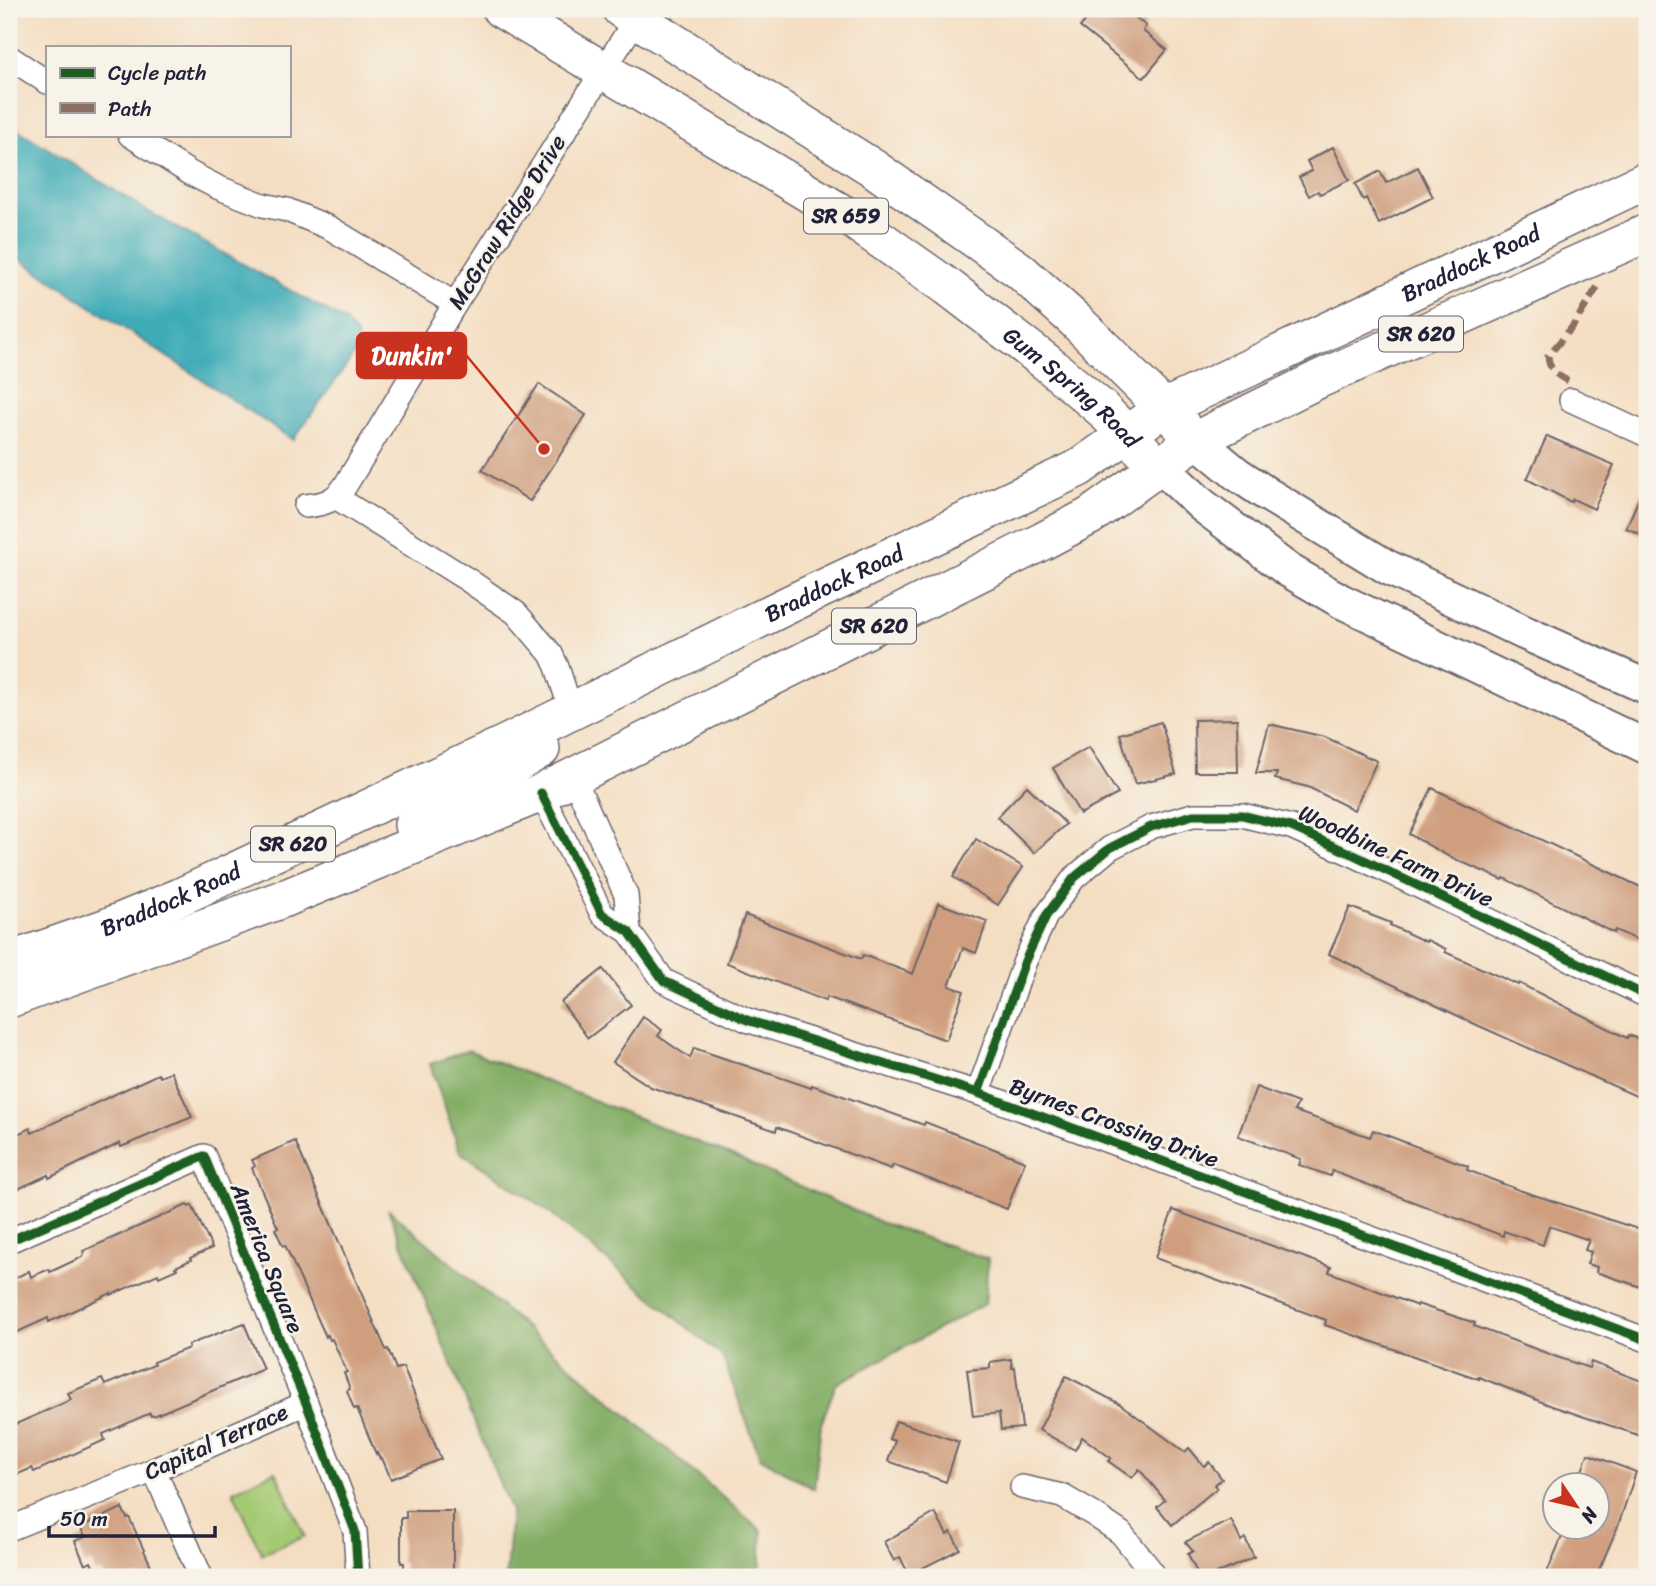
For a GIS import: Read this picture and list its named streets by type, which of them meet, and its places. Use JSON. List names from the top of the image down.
{
  "streets": {
    "main road": [
      "SR 659",
      "Braddock Road",
      "SR 620",
      "Gum Spring Road"
    ],
    "street": [
      "McGraw Ridge Drive",
      "Woodbine Farm Drive",
      "Byrnes Crossing Drive",
      "America Square",
      "Capital Terrace"
    ]
  },
  "crossings": [
    ["McGraw Ridge Drive", "Gum Spring Road"],
    ["Braddock Road", "Gum Spring Road"],
    ["Braddock Road", "Byrnes Crossing Drive"],
    ["Woodbine Farm Drive", "Byrnes Crossing Drive"],
    ["America Square", "Capital Terrace"]
  ],
  "places": ["Dunkin'"],
  "legend": ["Cycle path", "Path"],
  "scale_bar": "50 m",
  "north": "bottom right"
}
